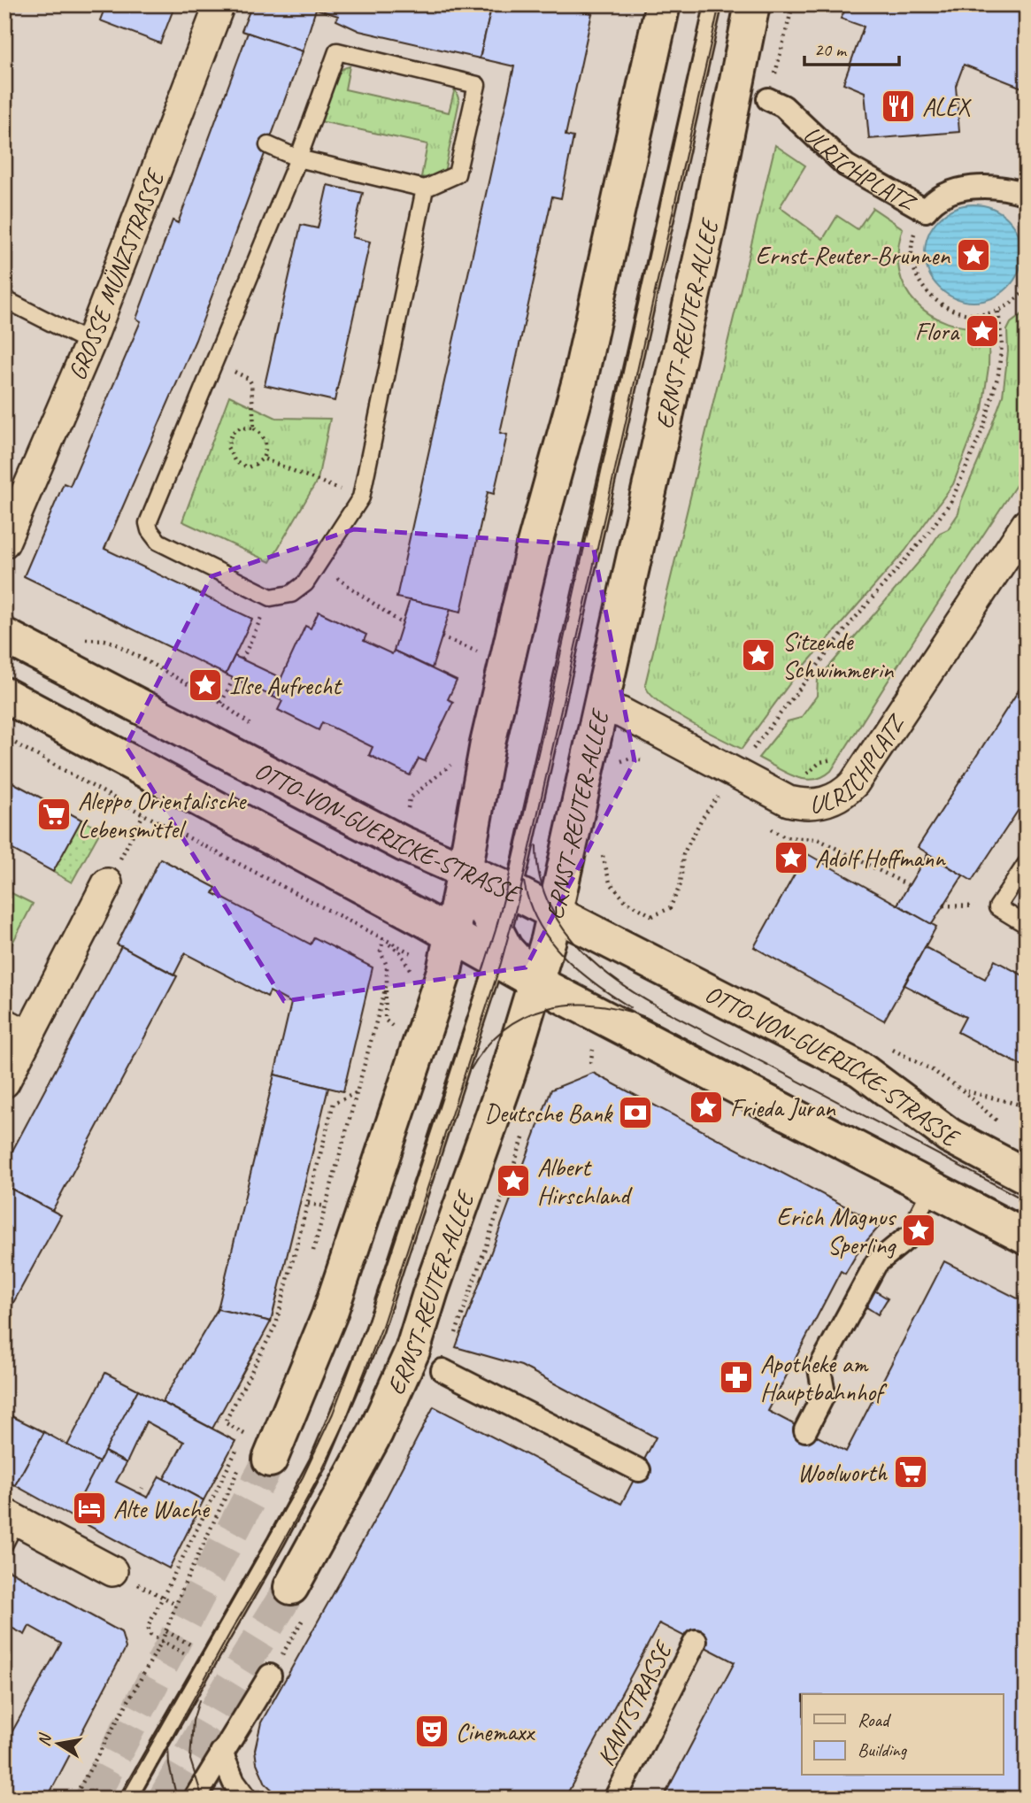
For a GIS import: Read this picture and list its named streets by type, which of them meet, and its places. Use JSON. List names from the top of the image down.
{
  "streets": {
    "main road": ["ERNST-REUTER-ALLEE", "OTTO-VON-GUERICKE-STRASSE"],
    "street": ["ULRICHPLATZ", "GROSSE MÜNZSTRASSE", "KANTSTRASSE"]
  },
  "crossings": [
    ["ULRICHPLATZ", "ERNST-REUTER-ALLEE"],
    ["ERNST-REUTER-ALLEE", "OTTO-VON-GUERICKE-STRASSE"]
  ],
  "places": {
    "restaurant": ["ALEX"],
    "place": [
      "Ernst-Reuter-Brunnen",
      "Flora",
      "Sitzende Schwimmerin",
      "Ilse Aufrecht",
      "Adolf Hoffmann",
      "Frieda Juran",
      "Albert Hirschland",
      "Erich Magnus Sperling"
    ],
    "supermarket": ["Aleppo Orientalische Lebensmittel", "Woolworth"],
    "bank": ["Deutsche Bank"],
    "pharmacy": ["Apotheke am Hauptbahnhof"],
    "hotel": ["Alte Wache"],
    "theatre": ["Cinemaxx"]
  },
  "legend": ["Road", "Building"],
  "scale_bar": "20 m",
  "north": "left"
}
